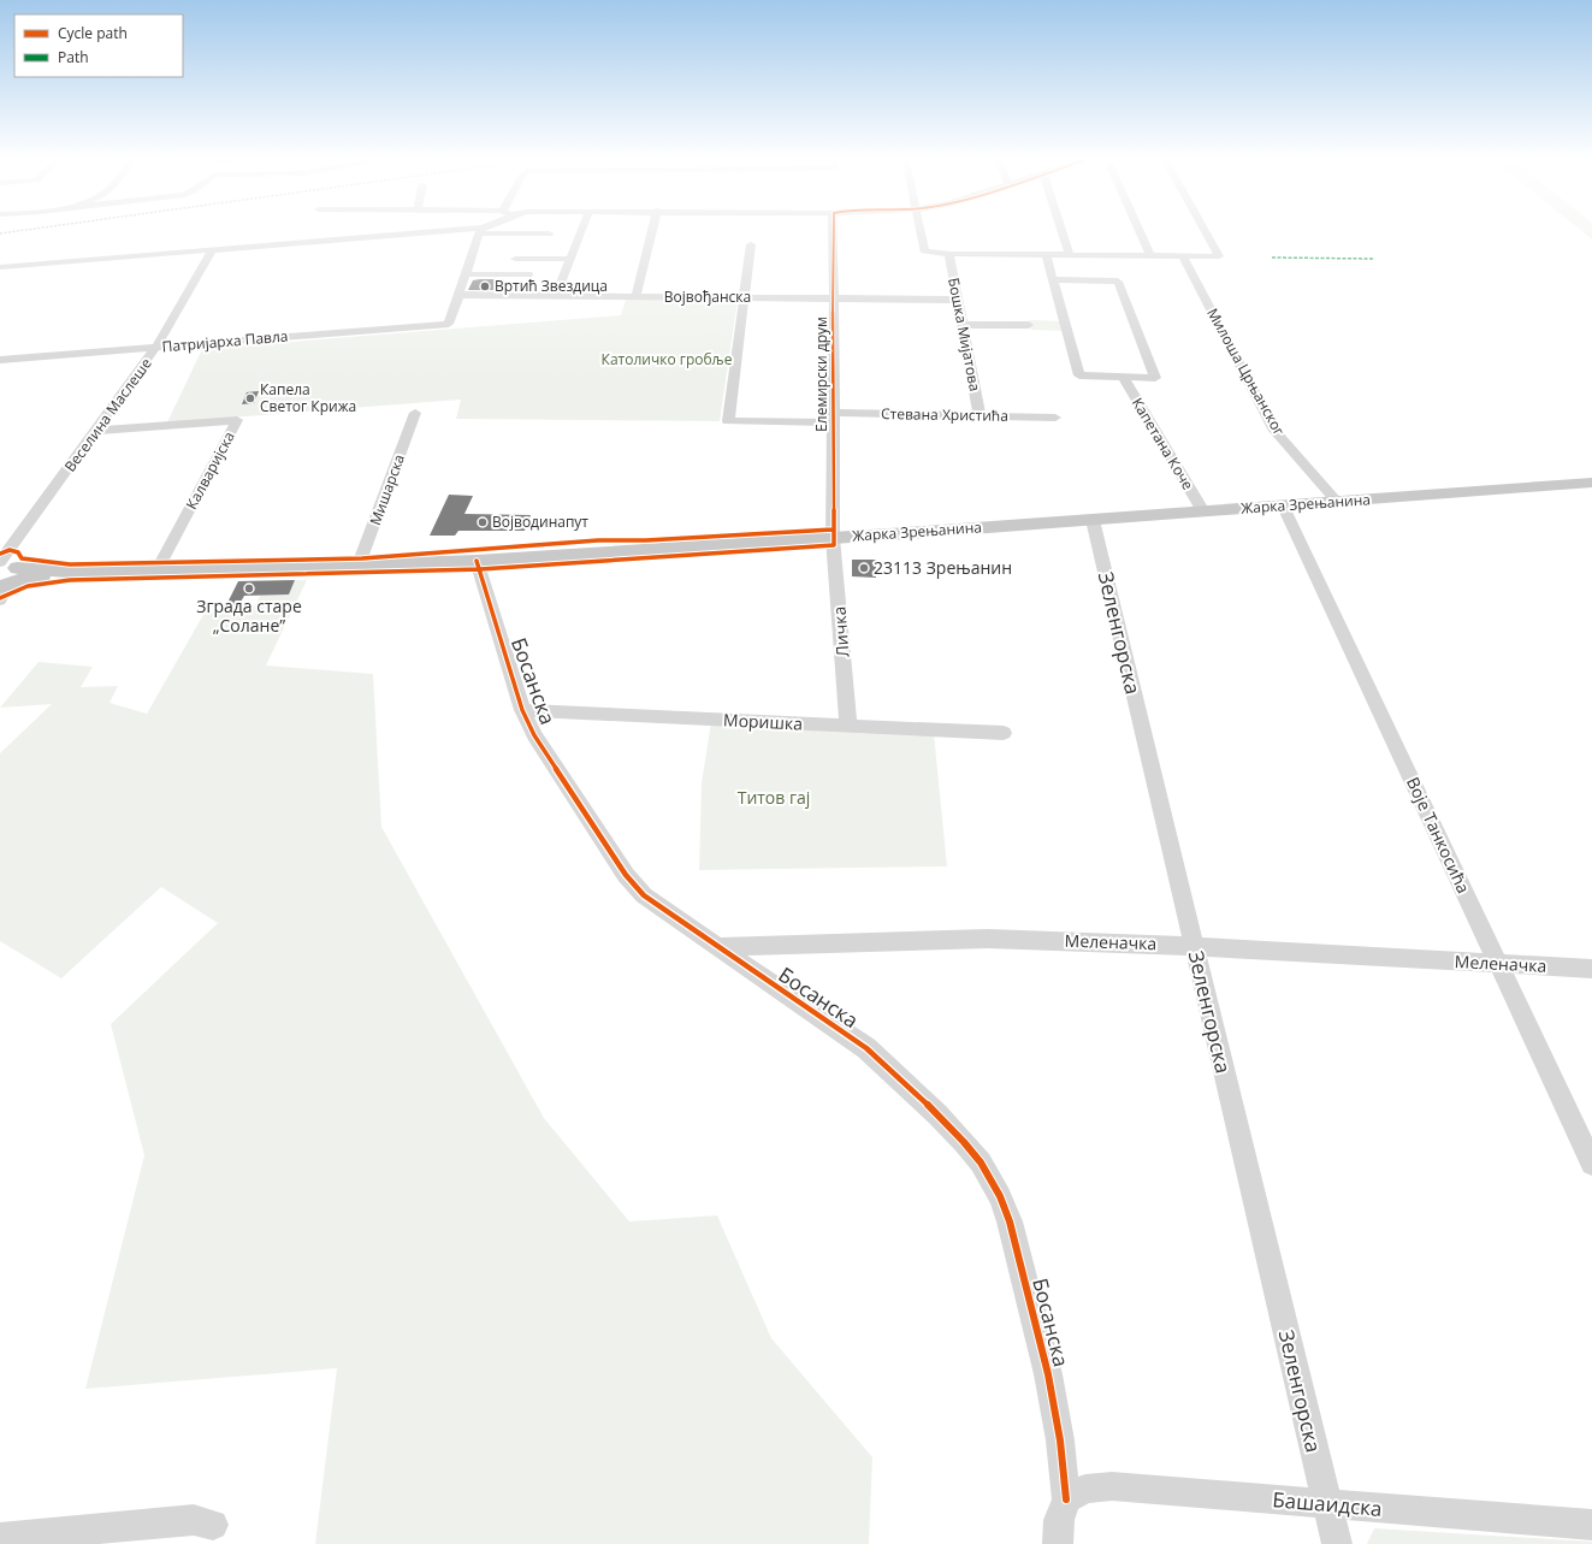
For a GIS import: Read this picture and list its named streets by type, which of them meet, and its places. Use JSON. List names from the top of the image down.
{
  "streets": {
    "main road": ["Жарка Зрењанина"],
    "street": [
      "Војвођанска",
      "Бошка Мијатова",
      "Патријарха Павла",
      "Милоша Црњанског",
      "Елемирски друм",
      "Веселина Маслеше",
      "Стевана Христића",
      "Капетана Коче",
      "Калваријска",
      "Мишарска",
      "Личка",
      "Зеленгорска",
      "Босанска",
      "Моришка",
      "Воје Танкосића",
      "Меленачка",
      "Башаидска"
    ]
  },
  "crossings": [
    ["Војвођанска", "Бошка Мијатова"],
    ["Војвођанска", "Патријарха Павла"],
    ["Војвођанска", "Елемирски друм"],
    ["Војвођанска", "Стевана Христића"],
    ["Бошка Мијатова", "Стевана Христића"],
    ["Патријарха Павла", "Веселина Маслеше"],
    ["Милоша Црњанског", "Жарка Зрењанина"],
    ["Елемирски друм", "Стевана Христића"],
    ["Елемирски друм", "Жарка Зрењанина"],
    ["Елемирски друм", "Личка"],
    ["Веселина Маслеше", "Калваријска"],
    ["Веселина Маслеше", "Жарка Зрењанина"],
    ["Капетана Коче", "Жарка Зрењанина"],
    ["Калваријска", "Жарка Зрењанина"],
    ["Мишарска", "Жарка Зрењанина"],
    ["Жарка Зрењанина", "Личка"],
    ["Жарка Зрењанина", "Зеленгорска"],
    ["Жарка Зрењанина", "Босанска"],
    ["Жарка Зрењанина", "Воје Танкосића"],
    ["Личка", "Моришка"],
    ["Зеленгорска", "Меленачка"],
    ["Зеленгорска", "Башаидска"],
    ["Босанска", "Моришка"],
    ["Босанска", "Меленачка"],
    ["Босанска", "Башаидска"],
    ["Воје Танкосића", "Меленачка"]
  ],
  "parks": ["Католичко гробље", "Титов гај"],
  "places": [
    "Вртић Звездица",
    "Капела Светог Крижа",
    "Војводинапут",
    "23113 Зрењанин",
    "Зграда старе „Солане”"
  ],
  "legend": ["Cycle path", "Path"]
}
